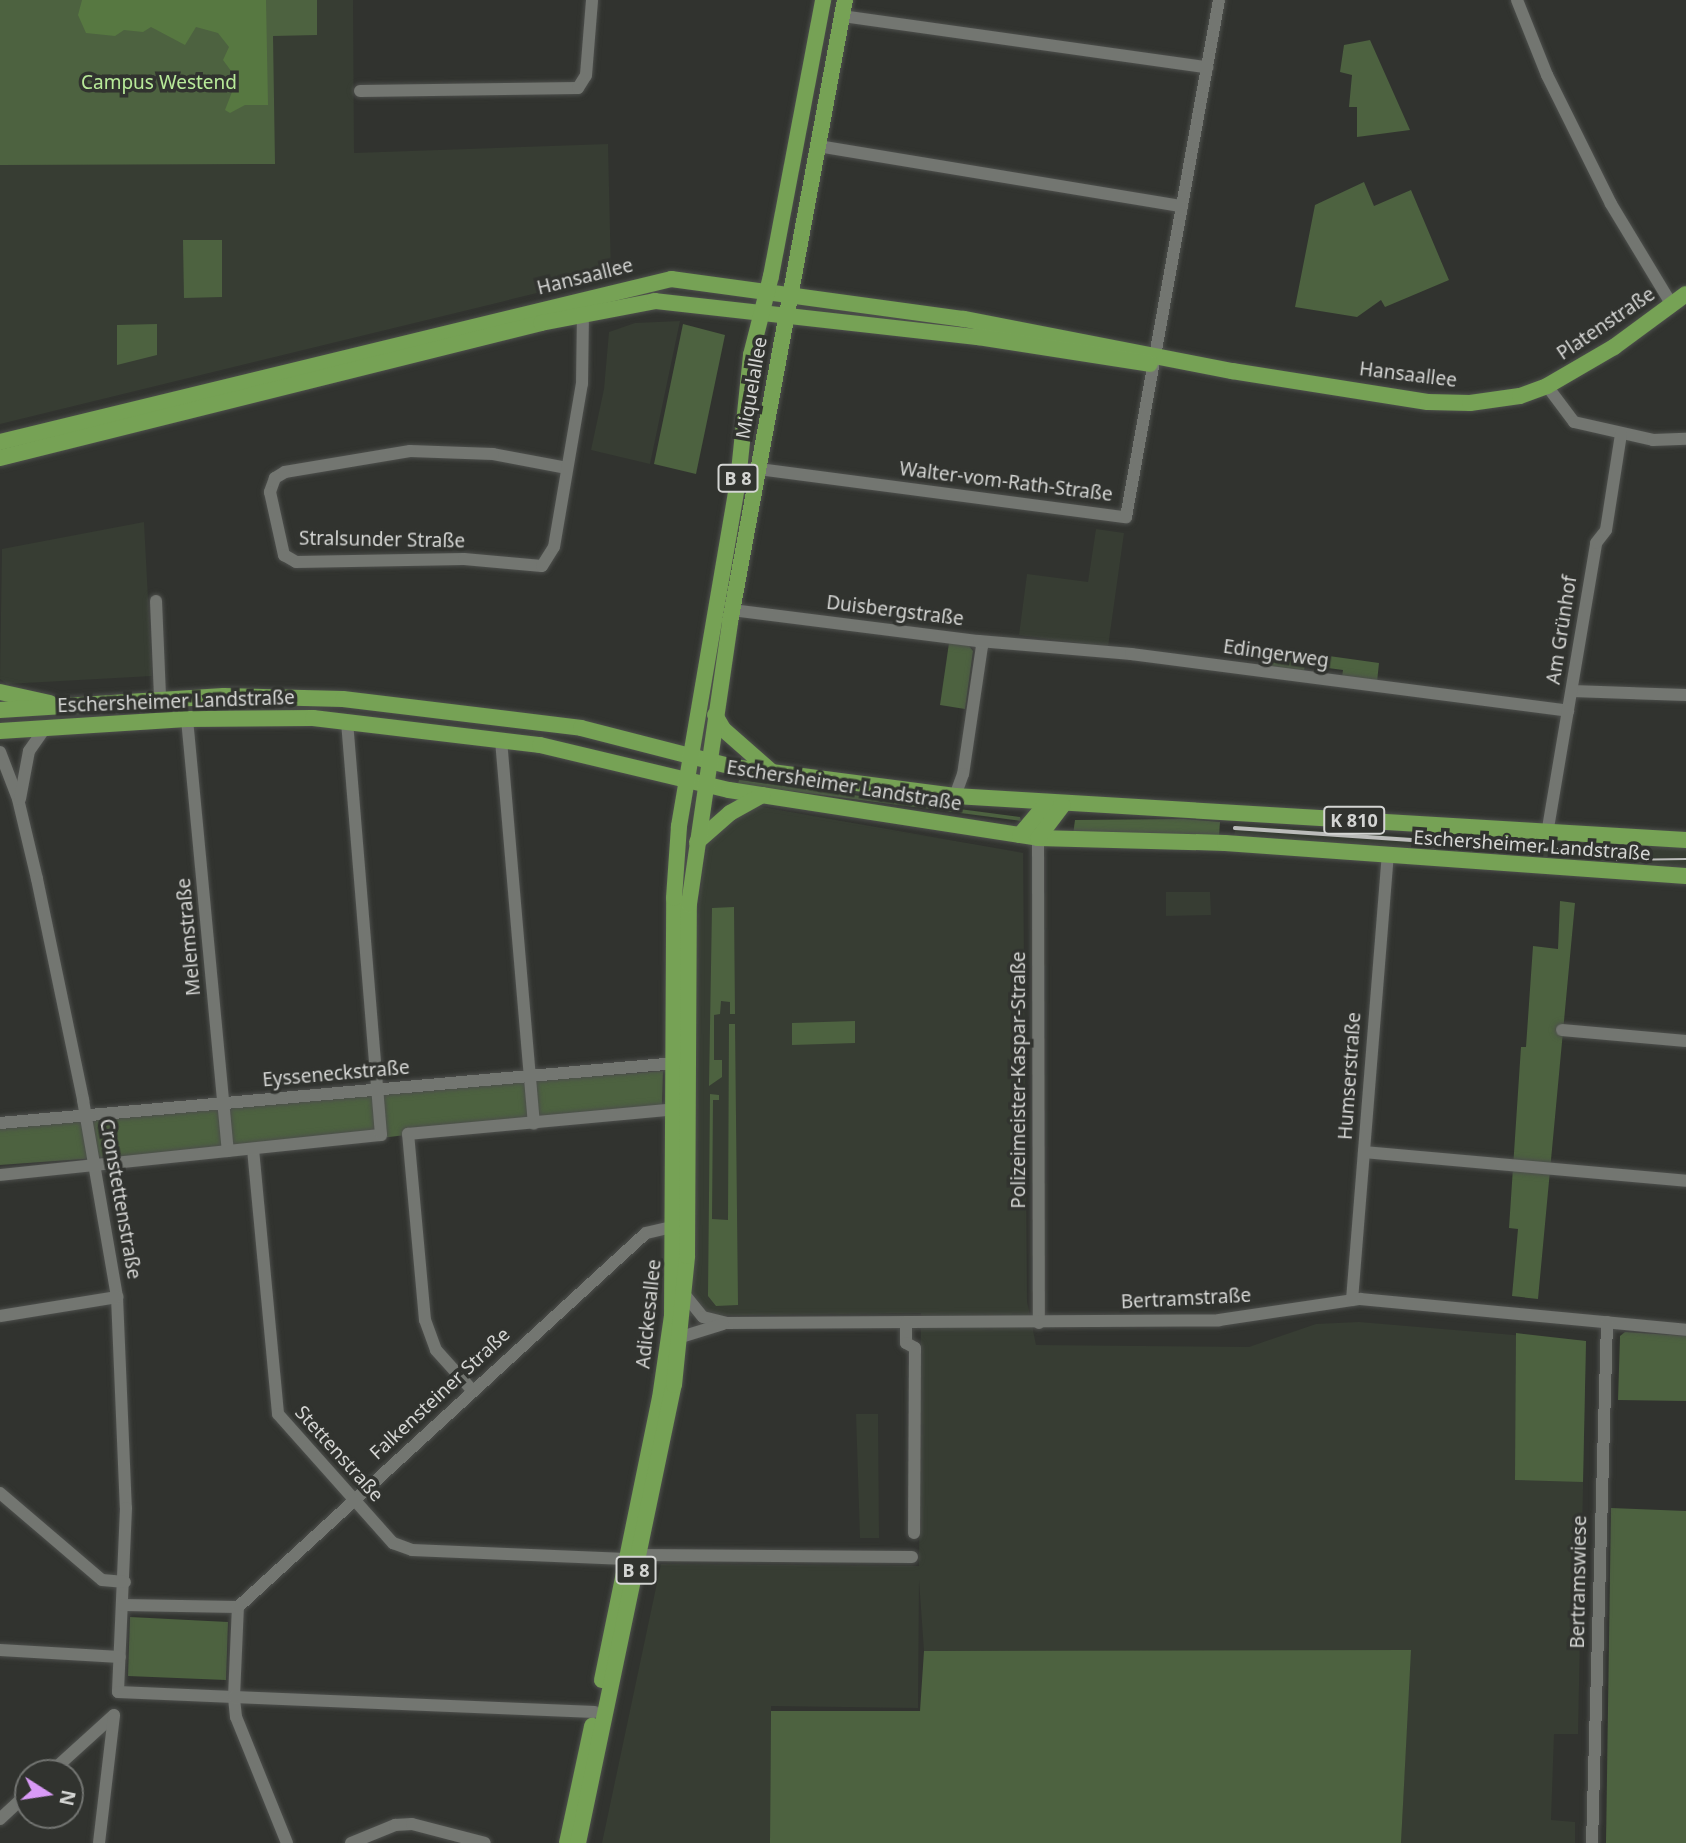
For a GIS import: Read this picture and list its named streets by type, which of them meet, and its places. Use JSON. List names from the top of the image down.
{
  "streets": {
    "main road": [
      "Hansaallee",
      "Platenstraße",
      "Miquelallee",
      "B 8",
      "Eschersheimer Landstraße",
      "K 810",
      "Adickesallee"
    ],
    "street": [
      "Walter-vom-Rath-Straße",
      "Stralsunder Straße",
      "Duisbergstraße",
      "Am Grünhof",
      "Edingerweg",
      "Melemstraße",
      "Eysseneckstraße",
      "Humserstraße",
      "Polizeimeister-Kaspar-Straße",
      "Cronstettenstraße",
      "Bertramstraße",
      "Falkensteiner Straße",
      "Stettenstraße",
      "Bertramswiese"
    ]
  },
  "crossings": [
    ["Hansaallee", "Platenstraße"],
    ["Hansaallee", "Miquelallee"],
    ["Hansaallee", "Walter-vom-Rath-Straße"],
    ["Hansaallee", "Stralsunder Straße"],
    ["Miquelallee", "Walter-vom-Rath-Straße"],
    ["Miquelallee", "Duisbergstraße"],
    ["Miquelallee", "Eschersheimer Landstraße"],
    ["Miquelallee", "Adickesallee"],
    ["Duisbergstraße", "Edingerweg"],
    ["Duisbergstraße", "Eschersheimer Landstraße"],
    ["Am Grünhof", "Edingerweg"],
    ["Am Grünhof", "Eschersheimer Landstraße"],
    ["Eschersheimer Landstraße", "Melemstraße"],
    ["Eschersheimer Landstraße", "Humserstraße"],
    ["Eschersheimer Landstraße", "Polizeimeister-Kaspar-Straße"],
    ["Eschersheimer Landstraße", "Cronstettenstraße"],
    ["Eschersheimer Landstraße", "Adickesallee"],
    ["Melemstraße", "Eysseneckstraße"],
    ["Eysseneckstraße", "Cronstettenstraße"],
    ["Eysseneckstraße", "Adickesallee"],
    ["Humserstraße", "Bertramstraße"],
    ["Polizeimeister-Kaspar-Straße", "Bertramstraße"],
    ["Bertramstraße", "Adickesallee"],
    ["Bertramstraße", "Bertramswiese"],
    ["Adickesallee", "Falkensteiner Straße"],
    ["Adickesallee", "Stettenstraße"],
    ["Falkensteiner Straße", "Stettenstraße"]
  ],
  "parks": ["Campus Westend"],
  "north": "right"
}
